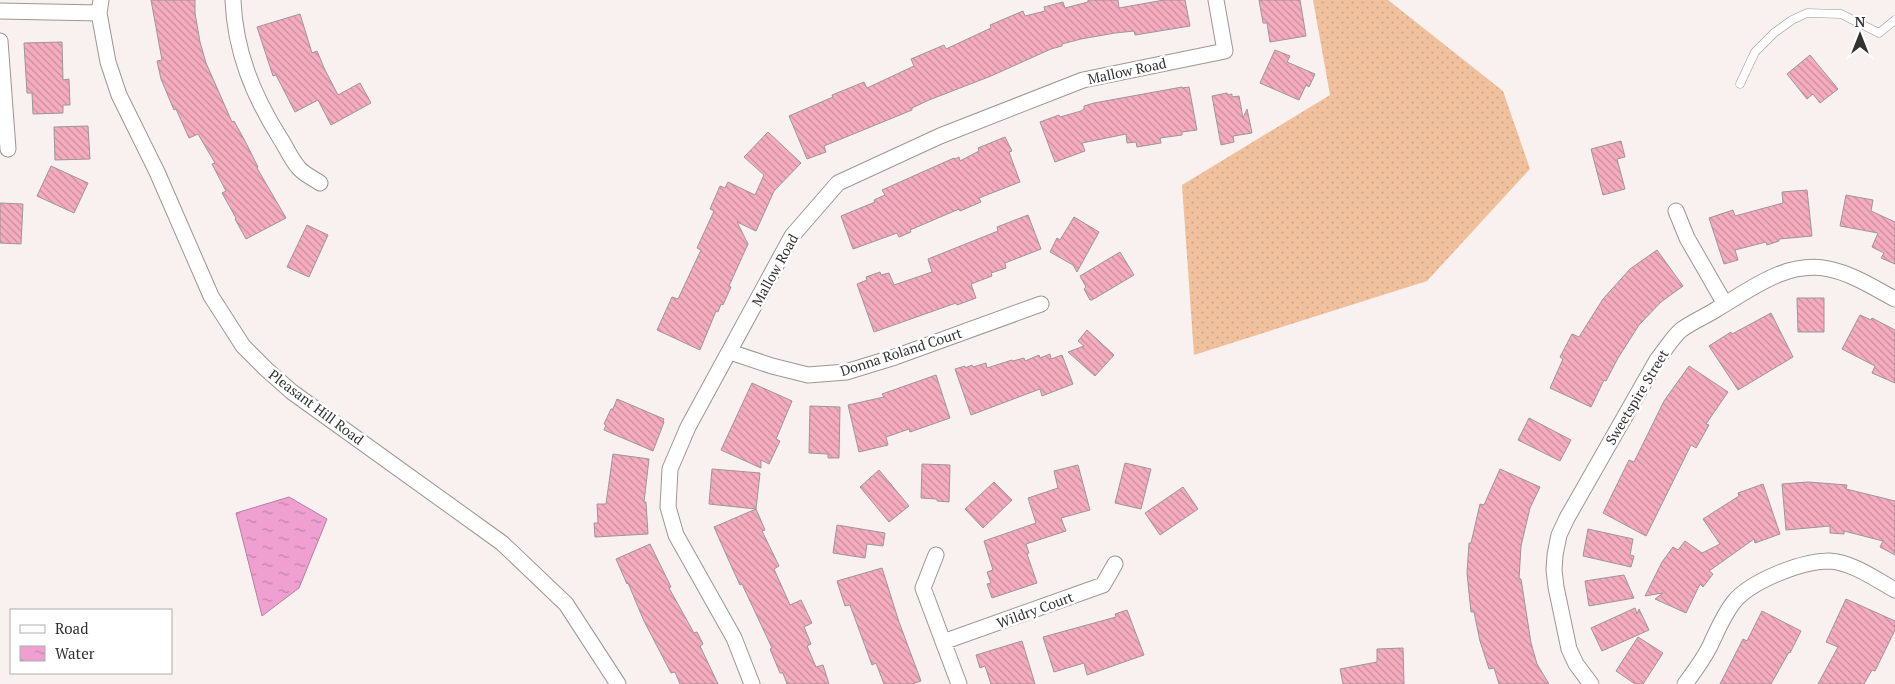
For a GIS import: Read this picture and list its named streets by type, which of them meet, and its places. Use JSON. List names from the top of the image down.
{
  "streets": {
    "street": [
      "Mallow Road",
      "Donna Roland Court",
      "Sweetspire Street",
      "Pleasant Hill Road",
      "Wildry Court"
    ]
  },
  "crossings": [
    ["Mallow Road", "Donna Roland Court"]
  ],
  "legend": ["Road", "Water"],
  "north": "top"
}
